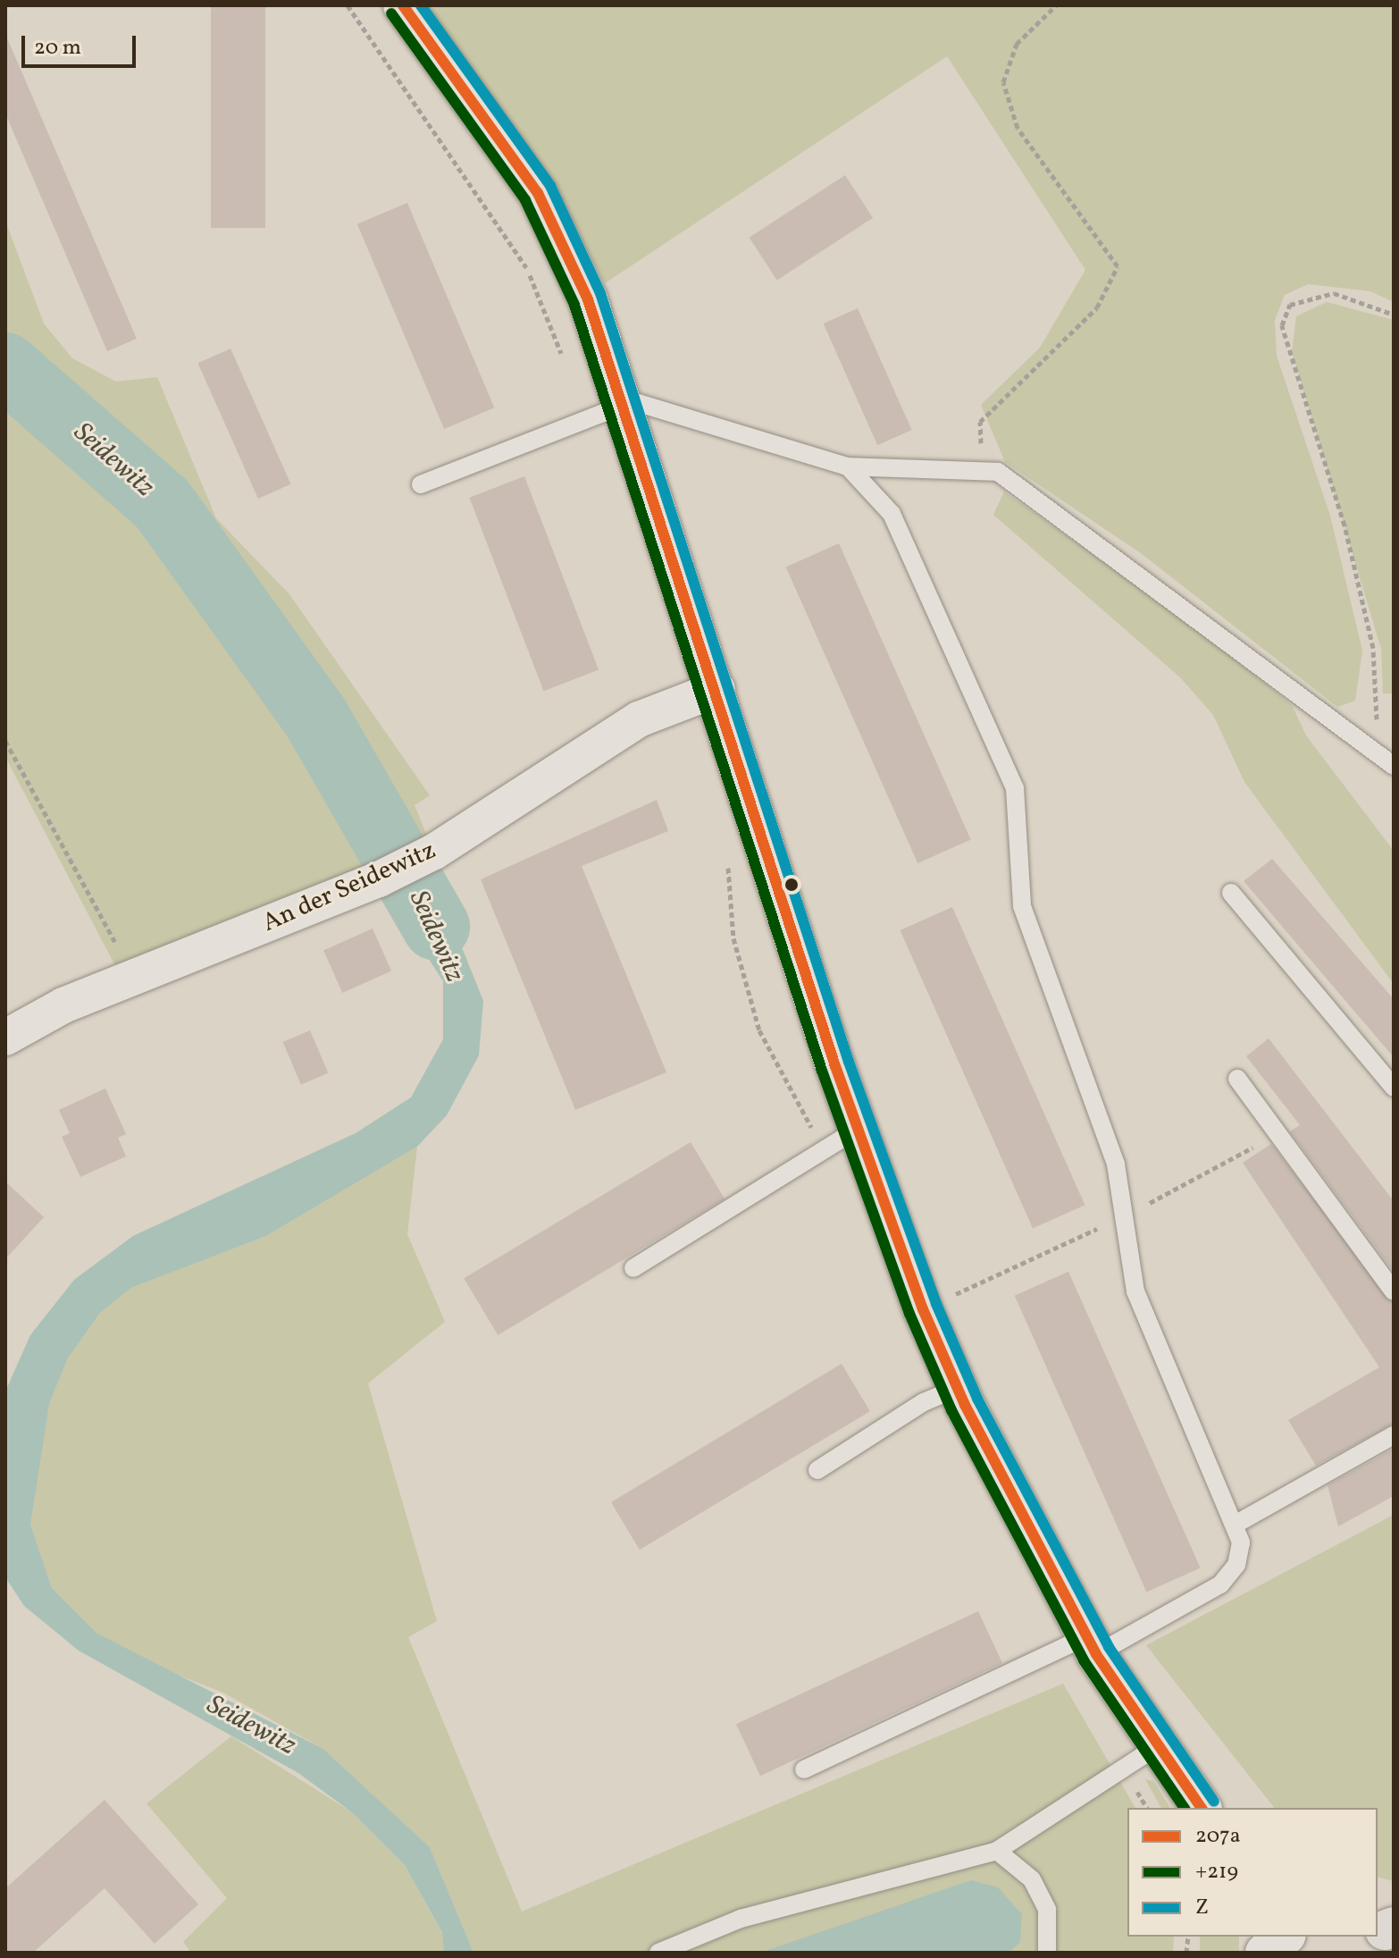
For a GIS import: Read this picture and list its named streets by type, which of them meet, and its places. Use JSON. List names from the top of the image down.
{
  "streets": {
    "street": ["An der Seidewitz"]
  },
  "water": ["Seidewitz"],
  "lines": ["transit line 207a", "transit line Z", "transit line +219"],
  "legend": ["207a", "+219", "Z"],
  "scale_bar": "20 m"
}
